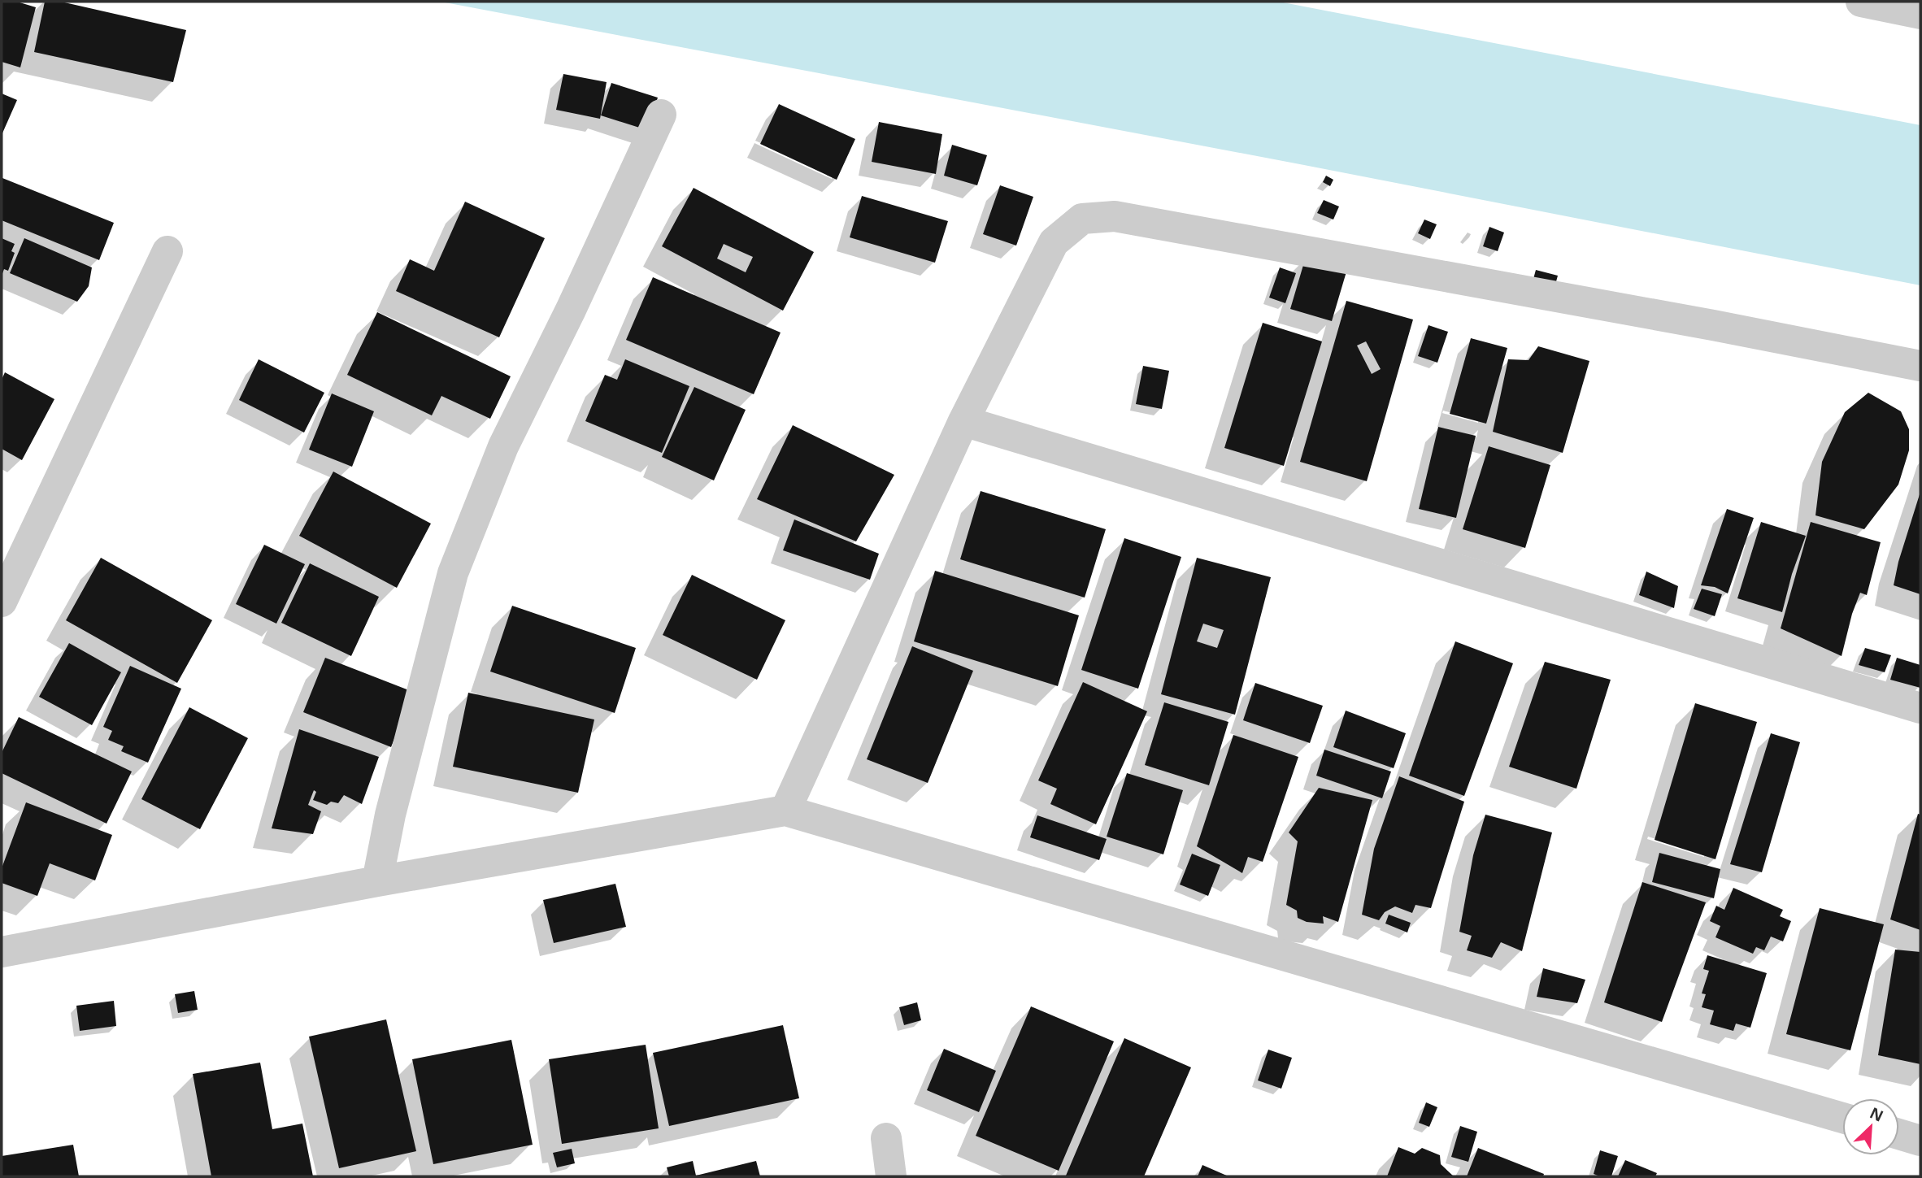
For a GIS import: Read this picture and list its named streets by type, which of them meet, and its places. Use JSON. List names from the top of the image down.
{
  "north": "top right"
}
